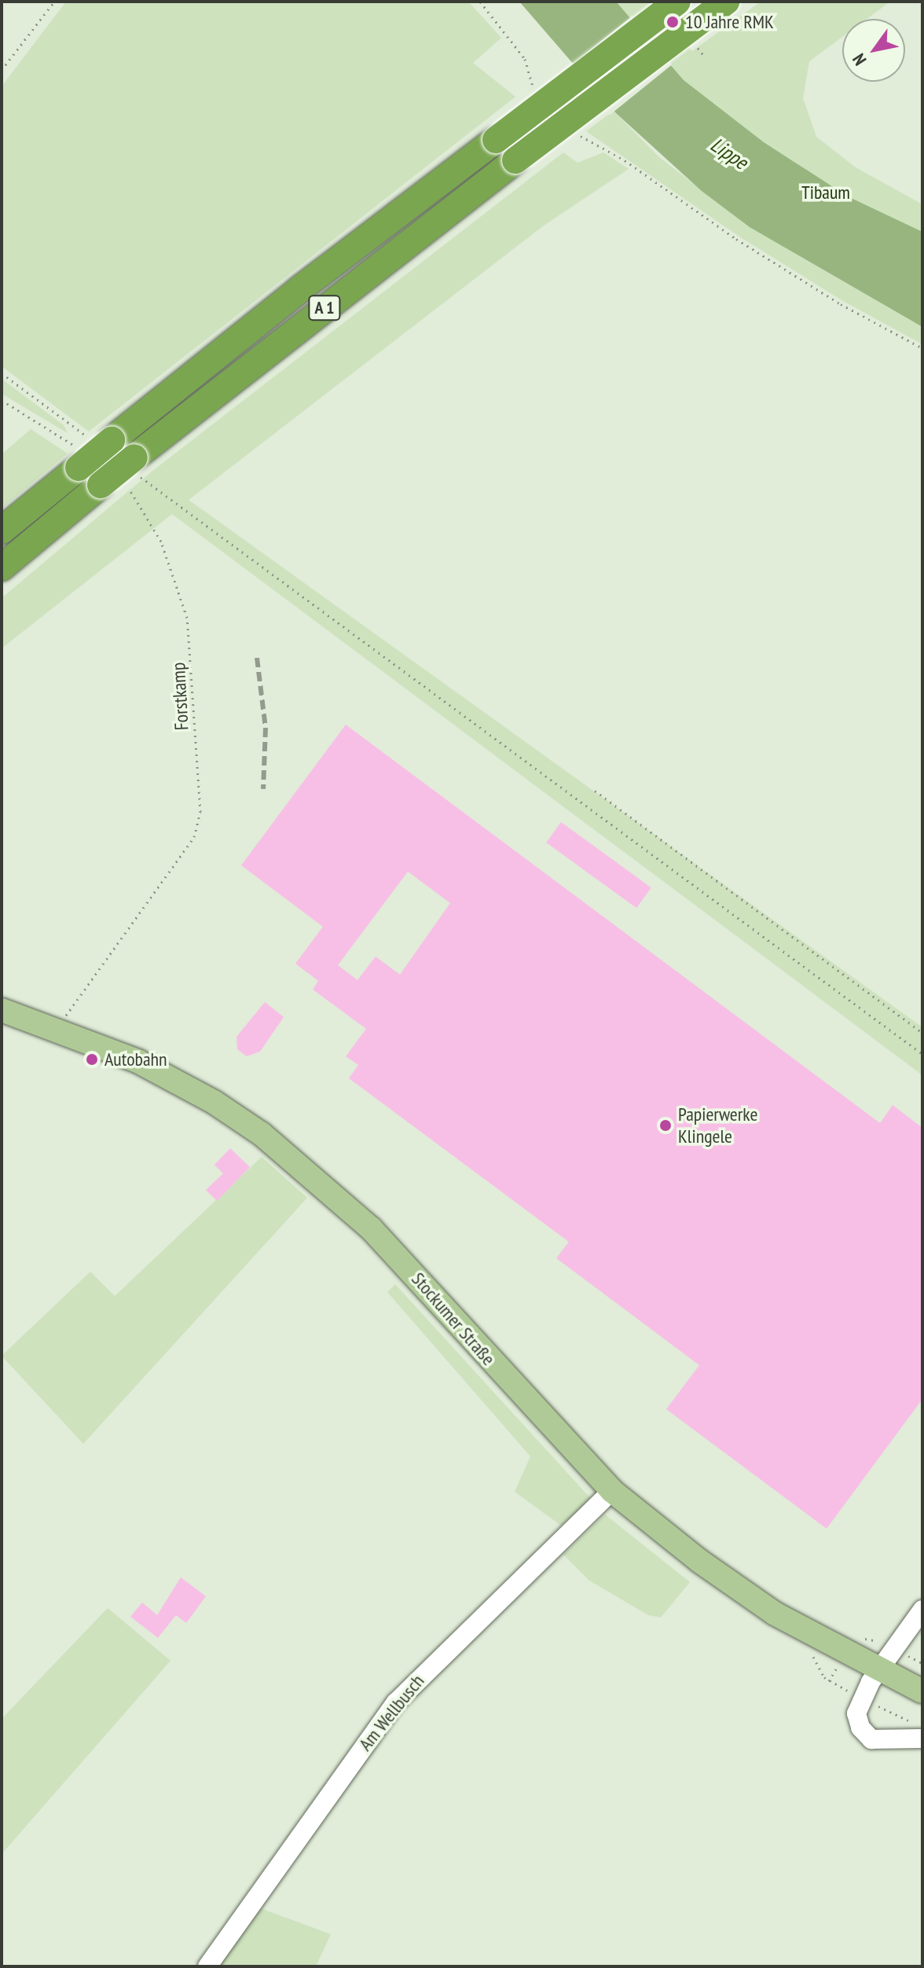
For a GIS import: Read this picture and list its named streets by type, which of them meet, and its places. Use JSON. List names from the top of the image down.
{
  "streets": {
    "highway": ["A 1"],
    "main road": ["Stockumer Straße"],
    "street": ["Am Wellbusch"],
    "path": ["Forstkamp"]
  },
  "crossings": [
    ["Forstkamp", "Stockumer Straße"],
    ["Stockumer Straße", "Am Wellbusch"]
  ],
  "water": ["Lippe"],
  "parks": ["Tibaum"],
  "places": ["10 Jahre RMK", "Autobahn", "Papierwerke Klingele"],
  "north": "bottom left"
}
